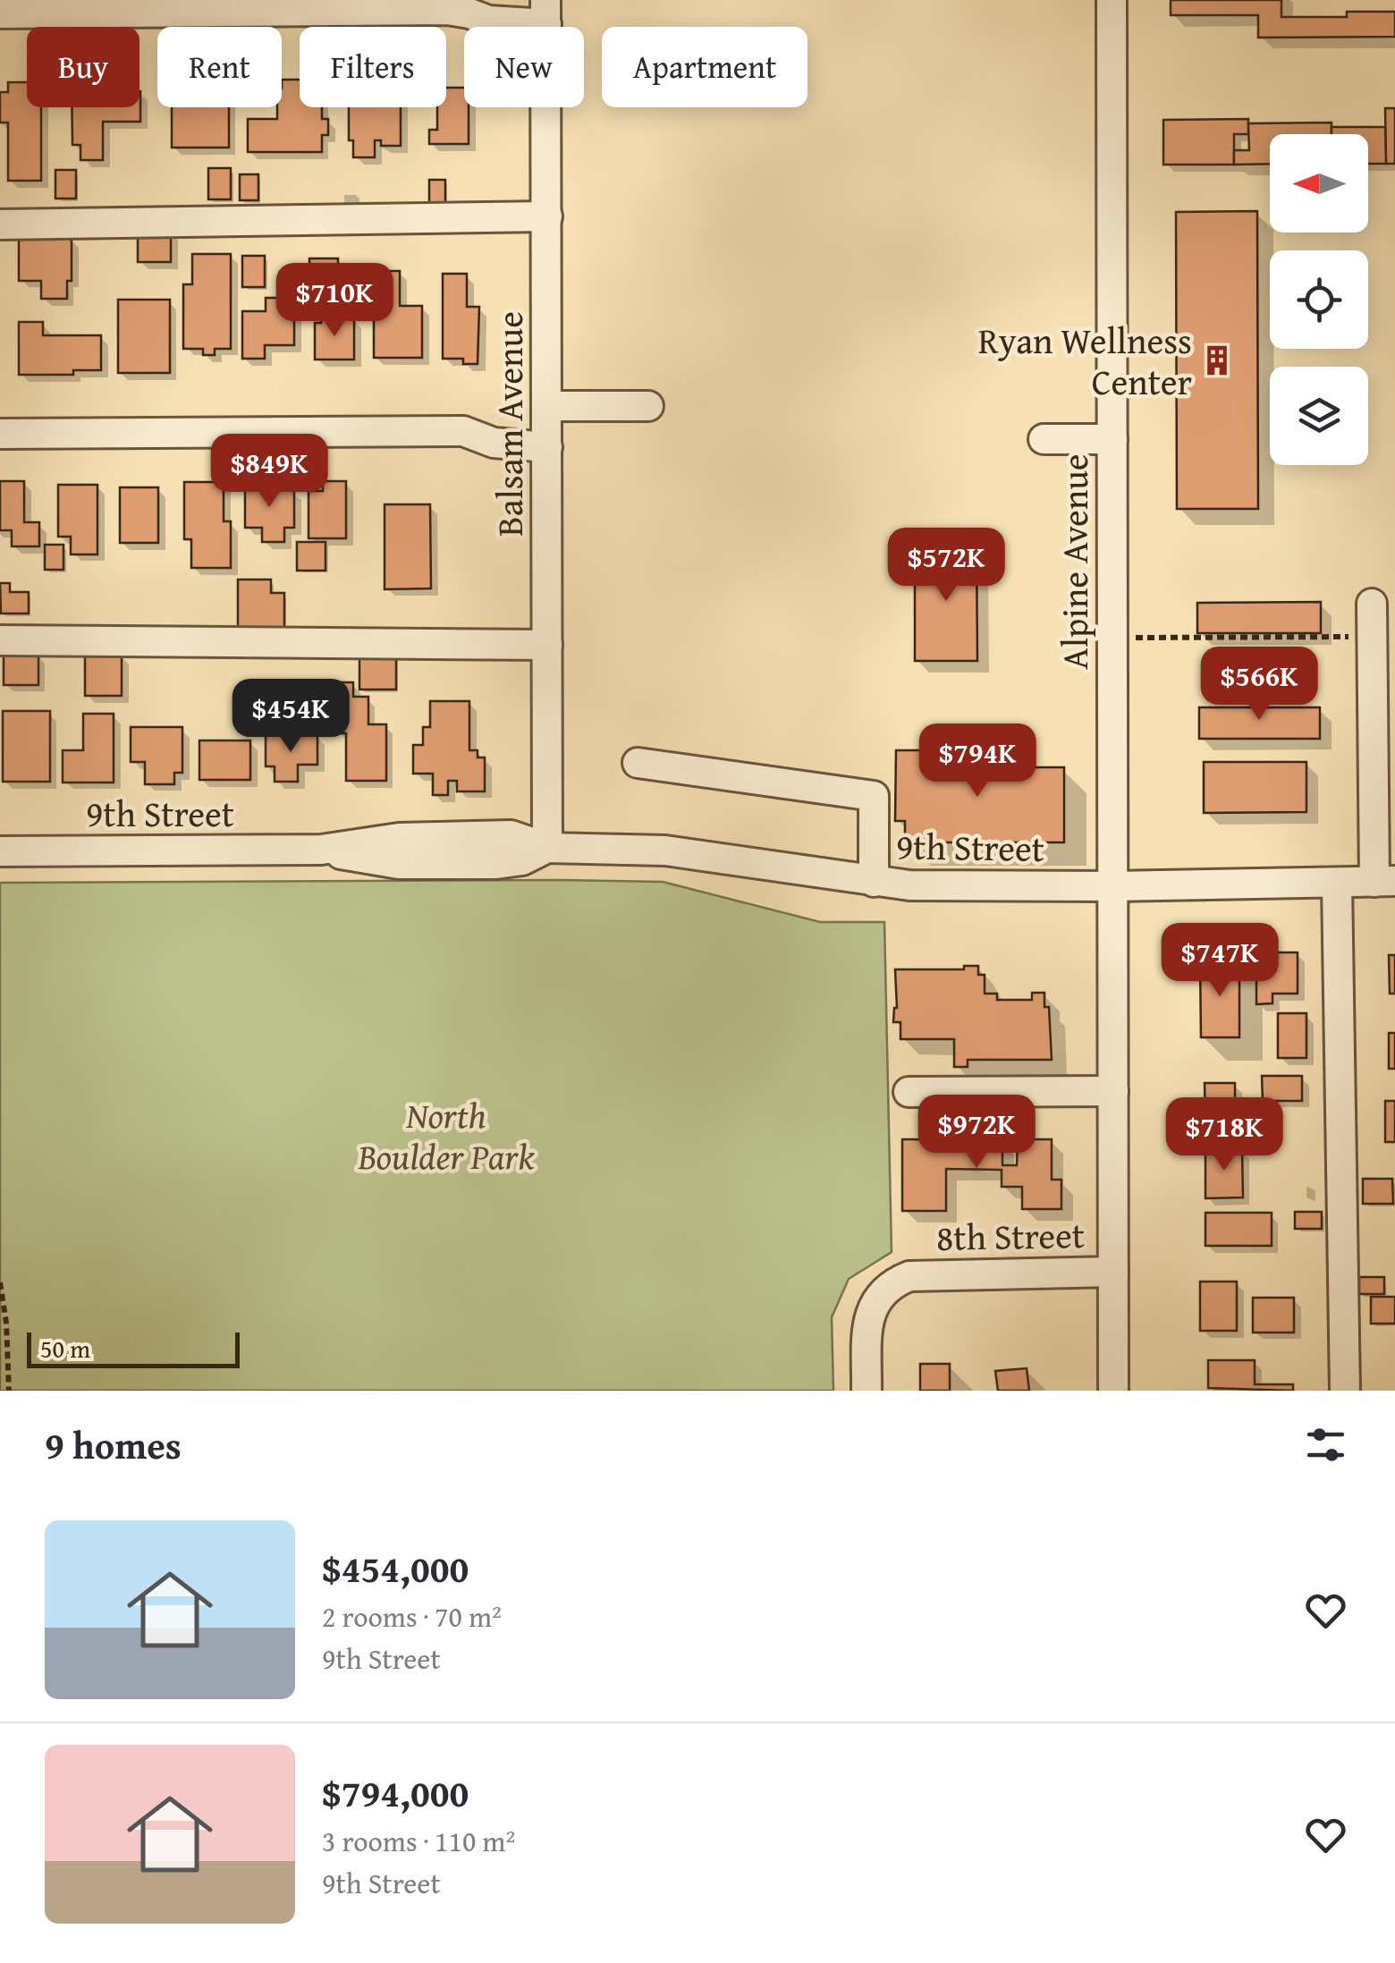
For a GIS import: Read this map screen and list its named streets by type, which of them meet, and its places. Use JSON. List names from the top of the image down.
{
  "streets": {
    "street": [
      "Balsam Avenue",
      "Alpine Avenue",
      "9th Street",
      "8th Street"
    ]
  },
  "crossings": [
    ["Balsam Avenue", "9th Street"],
    ["Alpine Avenue", "9th Street"],
    ["Alpine Avenue", "8th Street"]
  ],
  "parks": ["North Boulder Park"],
  "places": {
    "building": ["Ryan Wellness Center"]
  },
  "scale_bar": "50 m",
  "north": "left",
  "page": {
    "chip": [
      "Buy",
      "Rent",
      "Filters",
      "New",
      "Apartment"
    ],
    "price": [
      "$710K",
      "$849K",
      "$572K",
      "$566K",
      "$454K",
      "$794K",
      "$747K",
      "$972K",
      "$718K"
    ],
    "scale": "50 m",
    "heading": "9 homes",
    "list": [
      {
        "name": "$454,000",
        "note": "2 rooms · 70 m² · 9th Street"
      },
      {
        "name": "$794,000",
        "note": "3 rooms · 110 m² · 9th Street"
      }
    ]
  }
}
